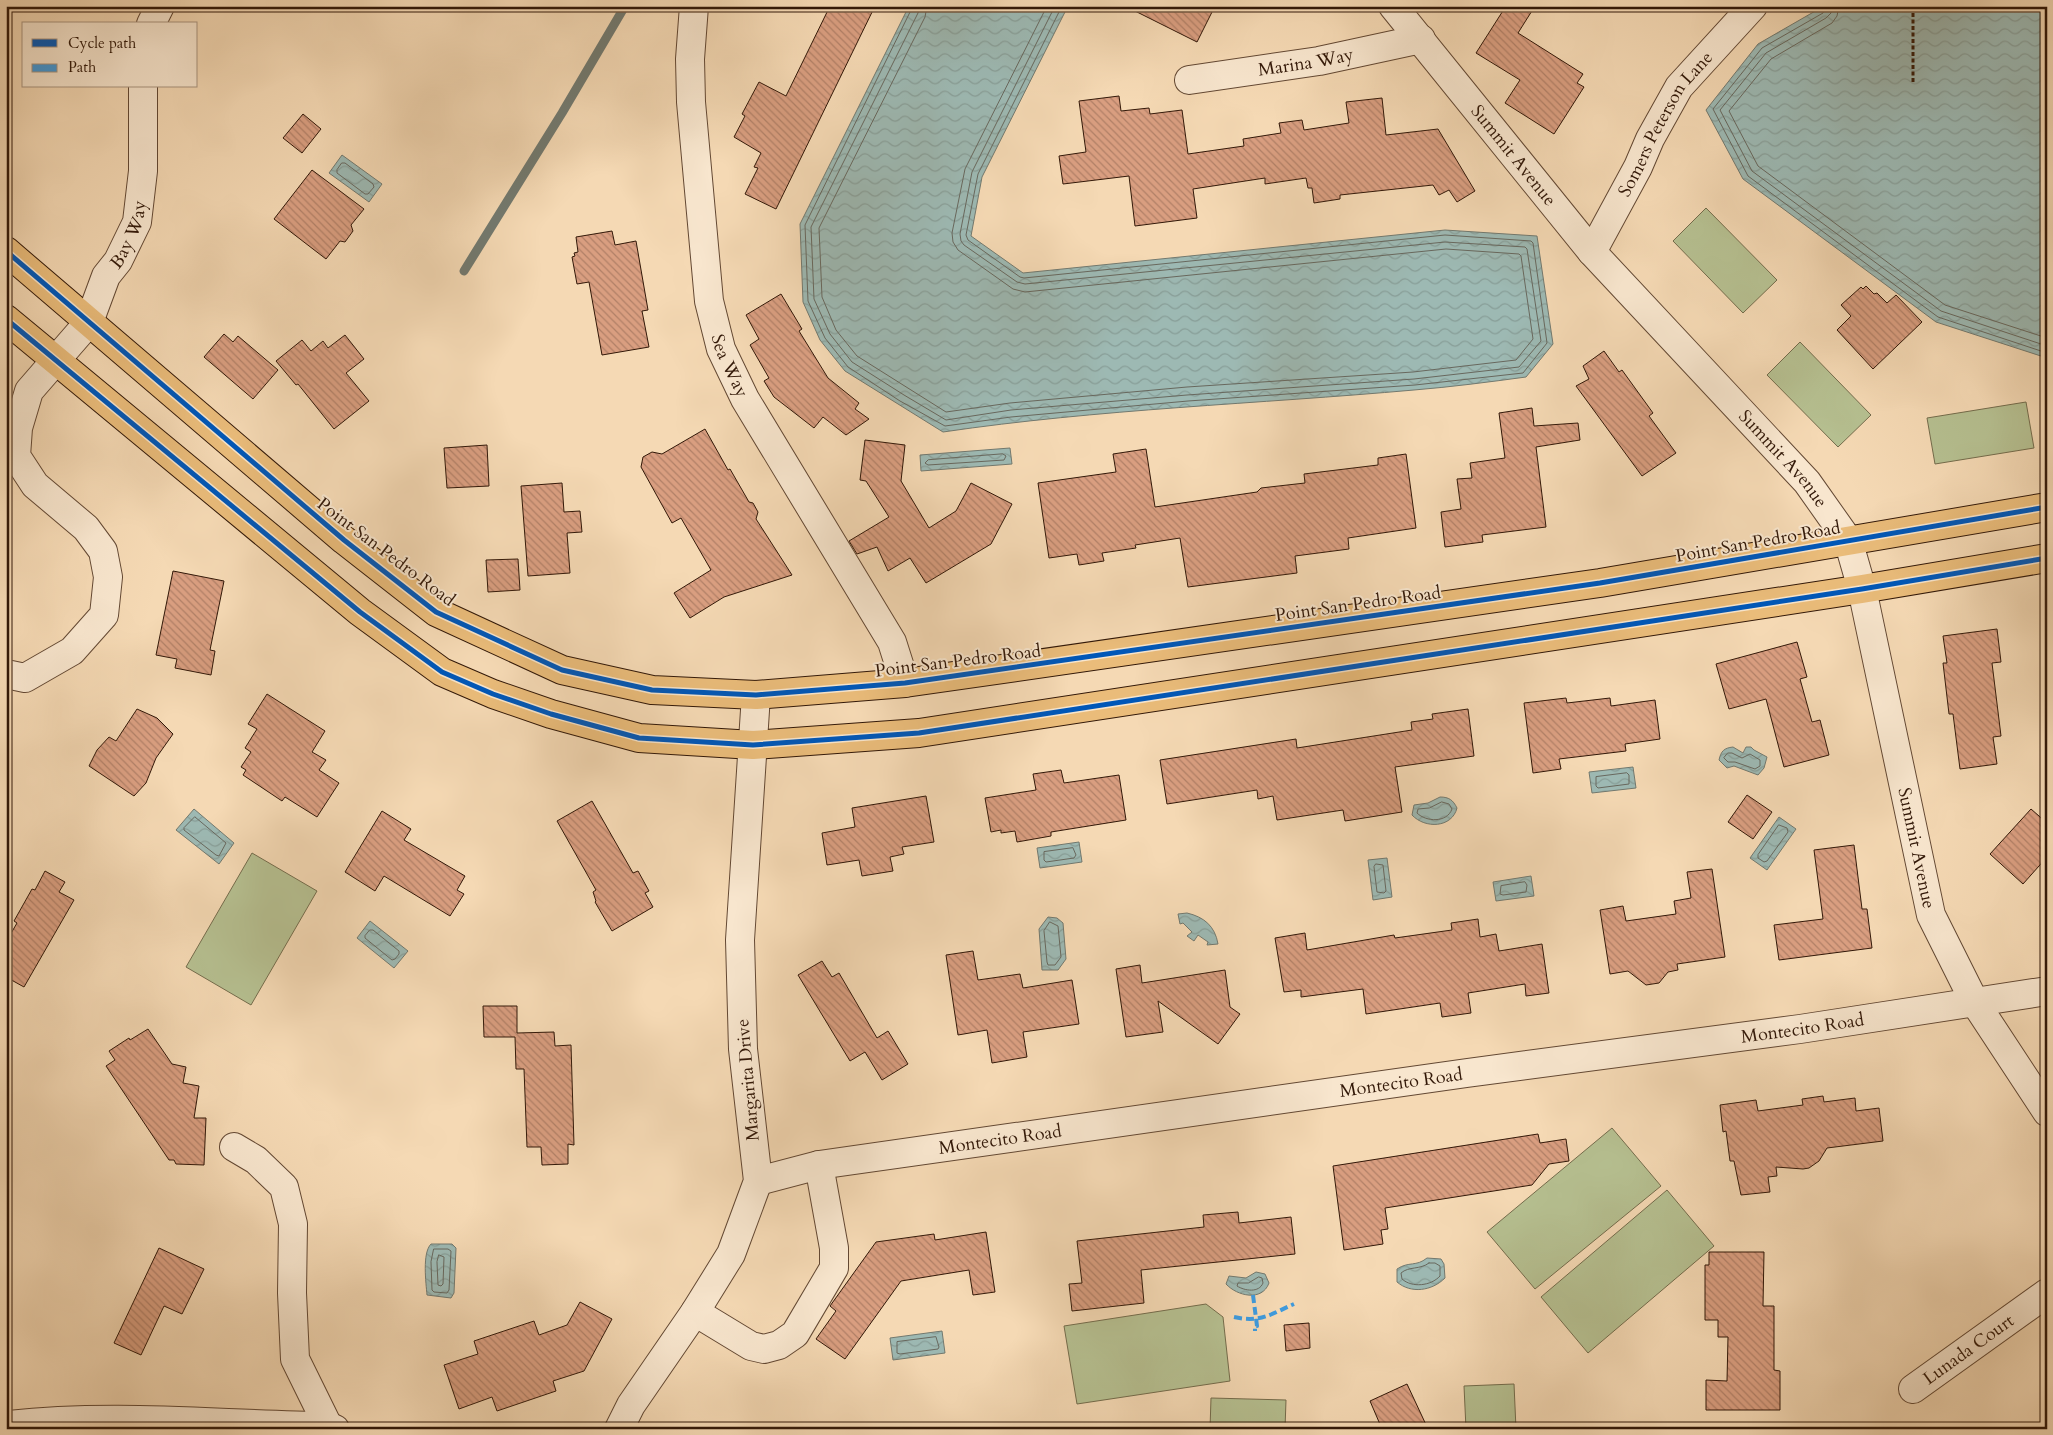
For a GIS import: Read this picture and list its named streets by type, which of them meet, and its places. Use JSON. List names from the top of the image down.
{
  "streets": {
    "main road": ["Point San Pedro Road"],
    "street": [
      "Marina Way",
      "Somers Peterson Lane",
      "Summit Avenue",
      "Bay Way",
      "Sea Way",
      "Montecito Road",
      "Margarita Drive",
      "Lunada Court"
    ]
  },
  "crossings": [
    ["Marina Way", "Summit Avenue"],
    ["Somers Peterson Lane", "Summit Avenue"],
    ["Summit Avenue", "Point San Pedro Road"],
    ["Summit Avenue", "Montecito Road"],
    ["Bay Way", "Point San Pedro Road"],
    ["Sea Way", "Point San Pedro Road"],
    ["Point San Pedro Road", "Margarita Drive"],
    ["Montecito Road", "Margarita Drive"]
  ],
  "legend": ["Cycle path", "Path"]
}
